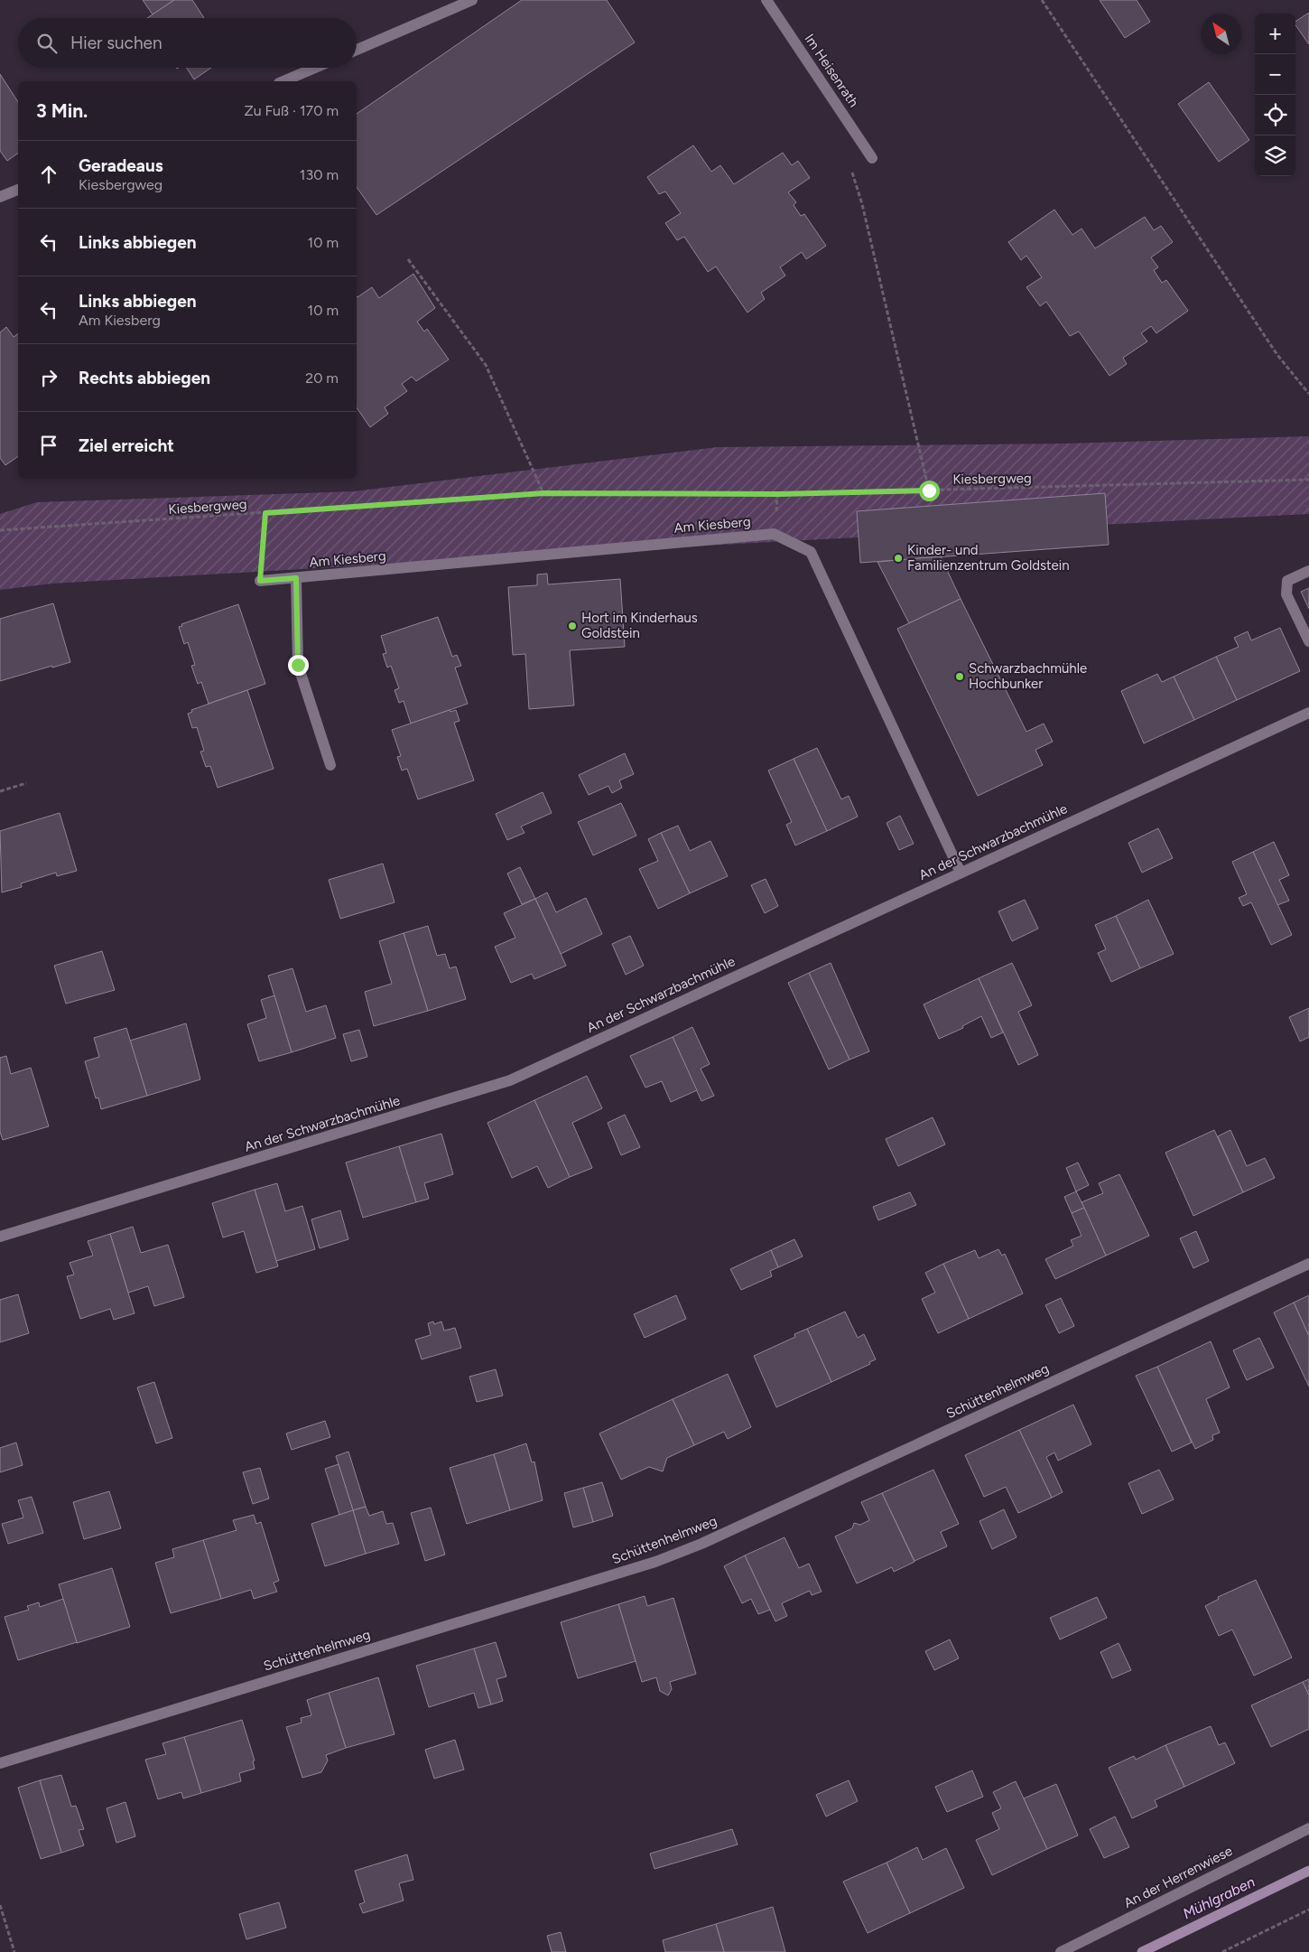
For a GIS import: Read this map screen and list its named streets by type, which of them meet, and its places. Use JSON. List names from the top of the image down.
{
  "streets": {
    "street": [
      "Im Heisenrath",
      "Am Kiesberg",
      "An der Schwarzbachmühle",
      "Schüttenhelmweg",
      "An der Herrenwiese"
    ],
    "path": ["Kiesbergweg"]
  },
  "crossings": [
    ["Am Kiesberg", "An der Schwarzbachmühle"]
  ],
  "water": ["Mühlgraben"],
  "places": ["Kinder- und Familienzentrum Goldstein", "Hort im Kinderhaus Goldstein", "Schwarzbachmühle Hochbunker"],
  "north": "top left",
  "page": {
    "map_buttons": ["+", "−"],
    "search": "Hier suchen",
    "heading": ["3 Min.", "Zu Fuß · 170 m"],
    "list": [
      ["Geradeaus", "Kiesbergweg", "130 m"],
      ["Links abbiegen", "10 m"],
      ["Links abbiegen", "Am Kiesberg", "10 m"],
      ["Rechts abbiegen", "20 m"],
      "Ziel erreicht"
    ]
  }
}
